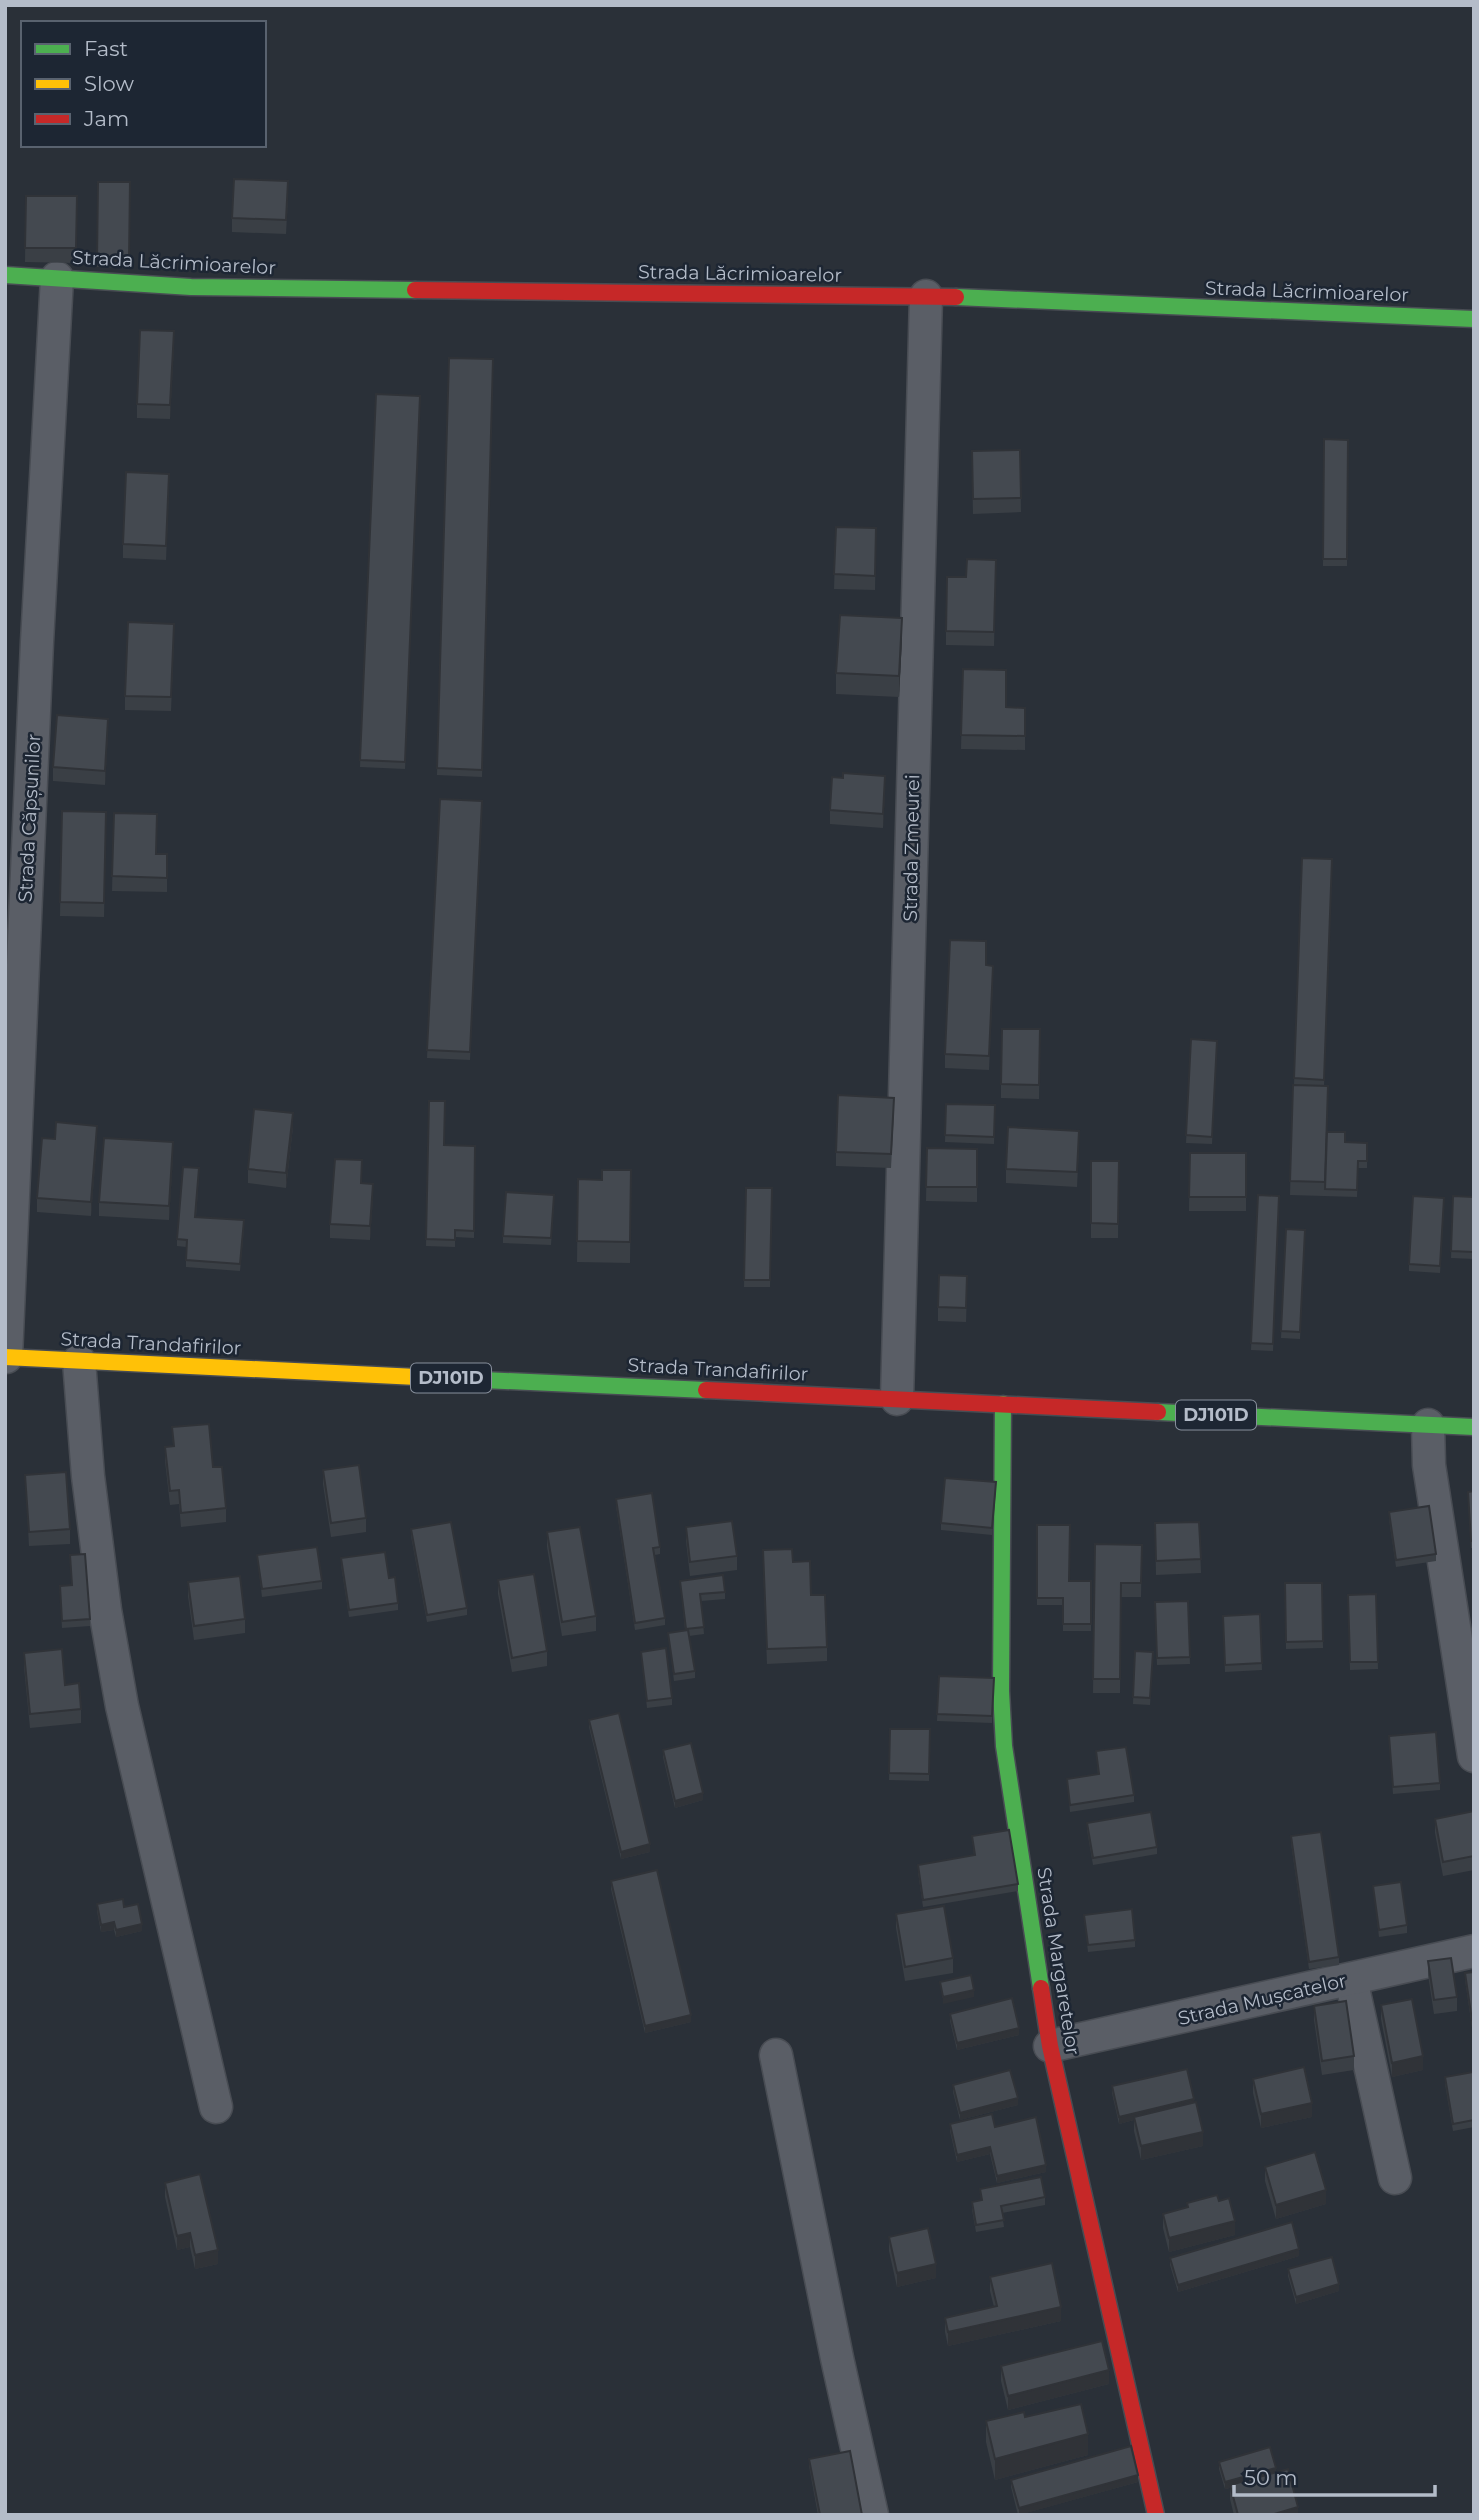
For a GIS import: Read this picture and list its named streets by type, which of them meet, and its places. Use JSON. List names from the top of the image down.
{
  "streets": {
    "street": [
      "Strada Lăcrimioarelor",
      "Strada Căpșunilor",
      "Strada Zmeurei",
      "Strada Trandafirilor",
      "DJ101D",
      "Strada Margaretelor",
      "Strada Mușcatelor"
    ]
  },
  "crossings": [
    ["Strada Lăcrimioarelor", "Strada Căpșunilor"],
    ["Strada Lăcrimioarelor", "Strada Zmeurei"],
    ["Strada Căpșunilor", "Strada Trandafirilor"],
    ["Strada Zmeurei", "Strada Trandafirilor"],
    ["Strada Trandafirilor", "DJ101D"],
    ["Strada Trandafirilor", "Strada Margaretelor"],
    ["Strada Margaretelor", "Strada Mușcatelor"]
  ],
  "legend": ["Fast", "Slow", "Jam"],
  "scale_bar": "50 m"
}
